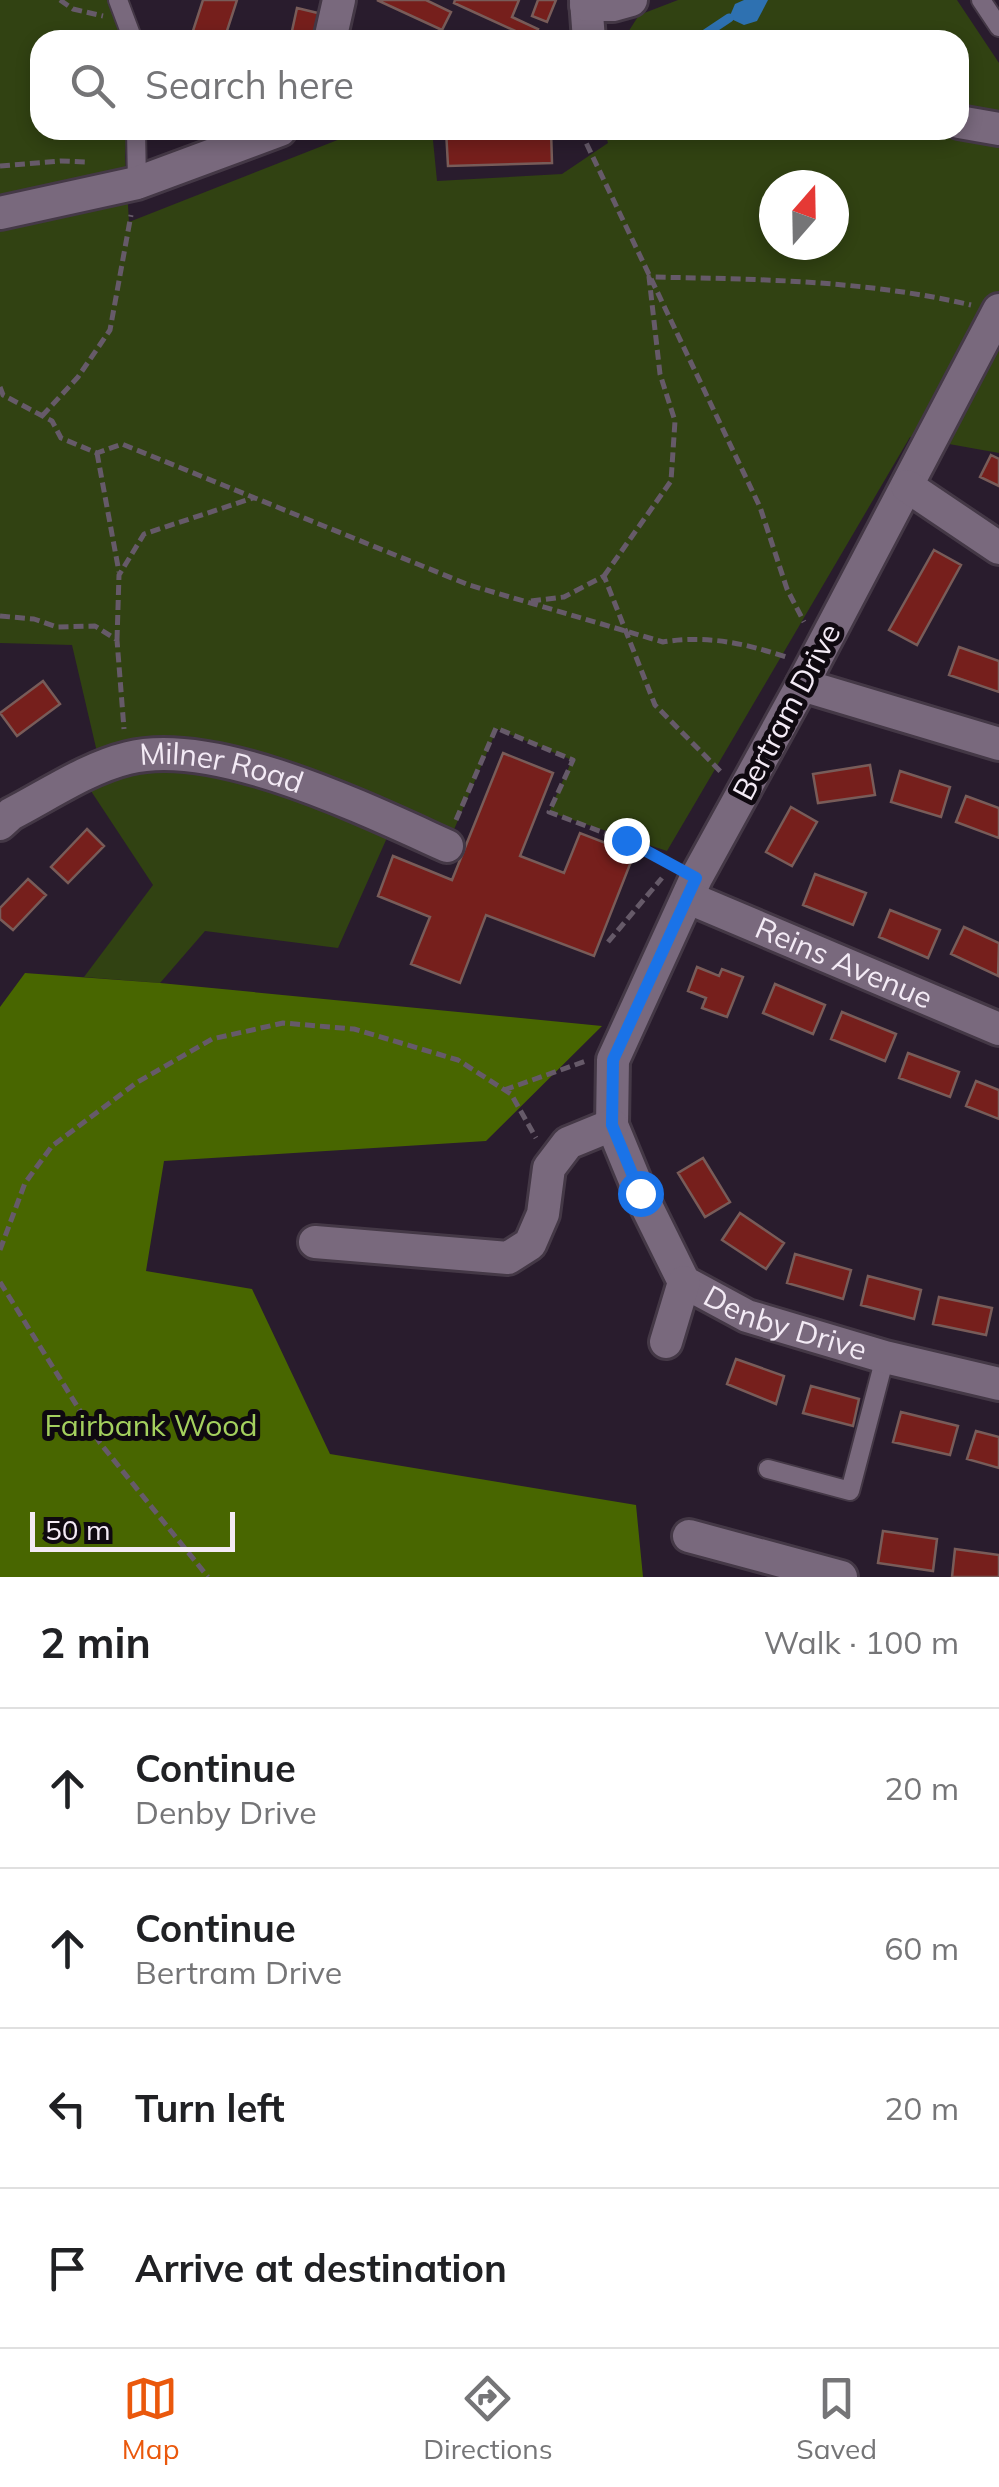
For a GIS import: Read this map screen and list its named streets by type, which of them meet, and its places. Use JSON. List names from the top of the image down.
{
  "streets": {
    "street": [
      "Bertram Drive",
      "Milner Road",
      "Reins Avenue",
      "Denby Drive"
    ]
  },
  "crossings": [
    ["Bertram Drive", "Reins Avenue"],
    ["Bertram Drive", "Denby Drive"]
  ],
  "parks": ["Fairbank Wood"],
  "scale_bar": "50 m",
  "north": "top",
  "page": {
    "search": "Search here",
    "scale": "50 m",
    "heading": ["2 min", "Walk · 100 m"],
    "list": [
      ["Continue", "Denby Drive", "20 m"],
      ["Continue", "Bertram Drive", "60 m"],
      ["Turn left", "20 m"],
      "Arrive at destination"
    ],
    "nav": ["Map", "Directions", "Saved"]
  }
}
